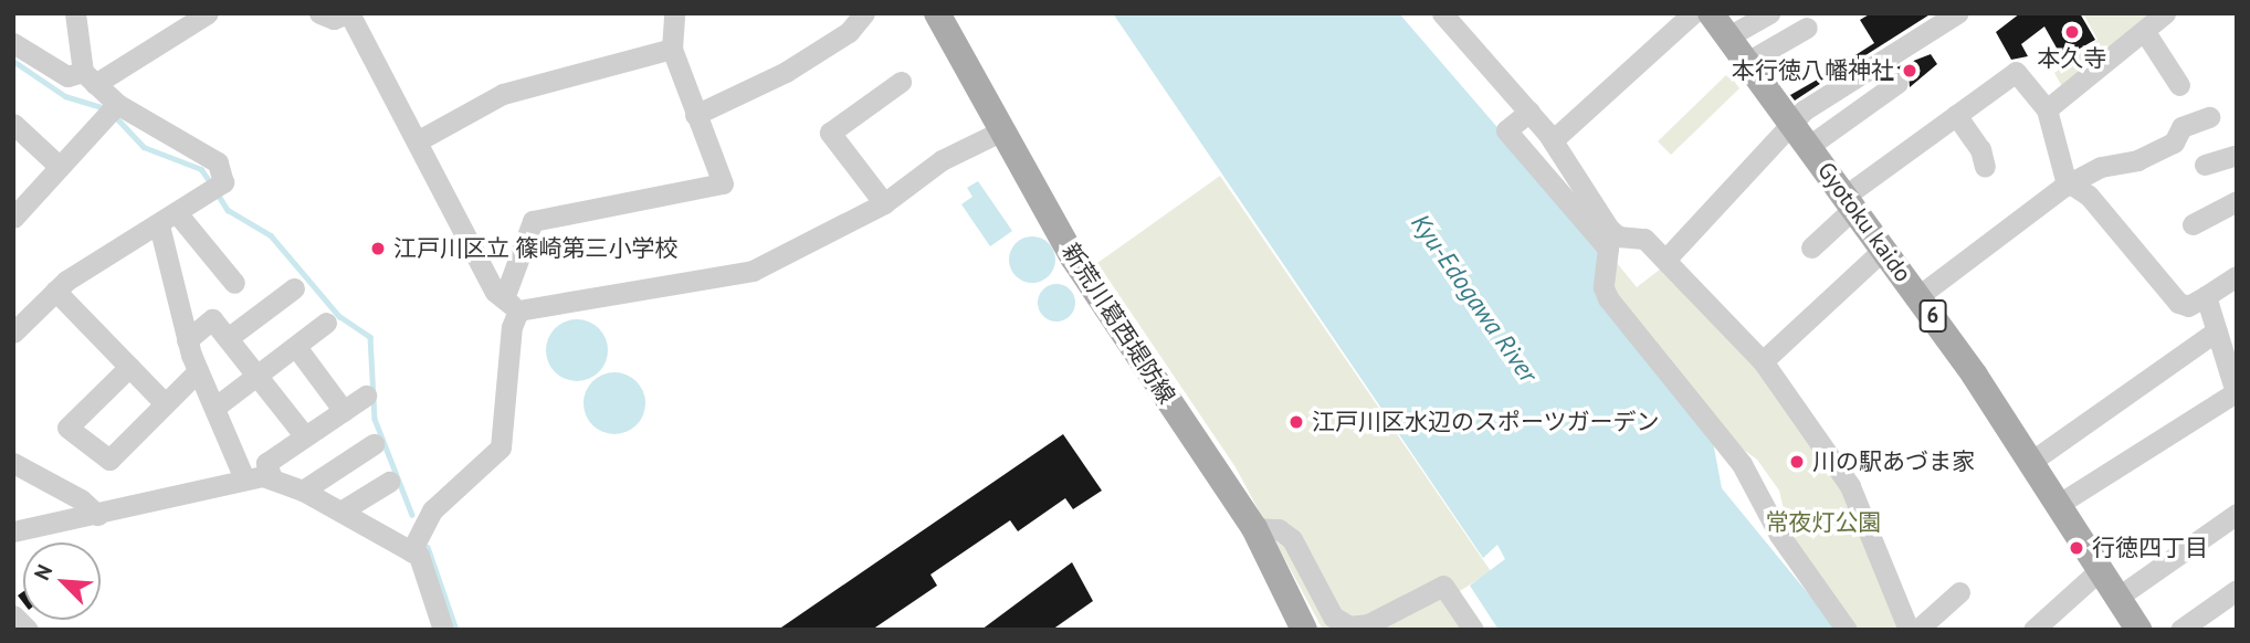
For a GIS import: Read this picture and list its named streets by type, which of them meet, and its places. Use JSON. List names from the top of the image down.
{
  "streets": {
    "main road": ["Gyotoku kaido", "6", "新荒川葛西堤防線"]
  },
  "water": ["Kyu-Edogawa River"],
  "parks": ["常夜灯公園"],
  "places": [
    "本久寺",
    "本行徳八幡神社",
    "江戸川区立 篠崎第三小学校",
    "江戸川区水辺のスポーツガーデン",
    "川の駅あづま家",
    "行徳四丁目"
  ],
  "north": "top left"
}
